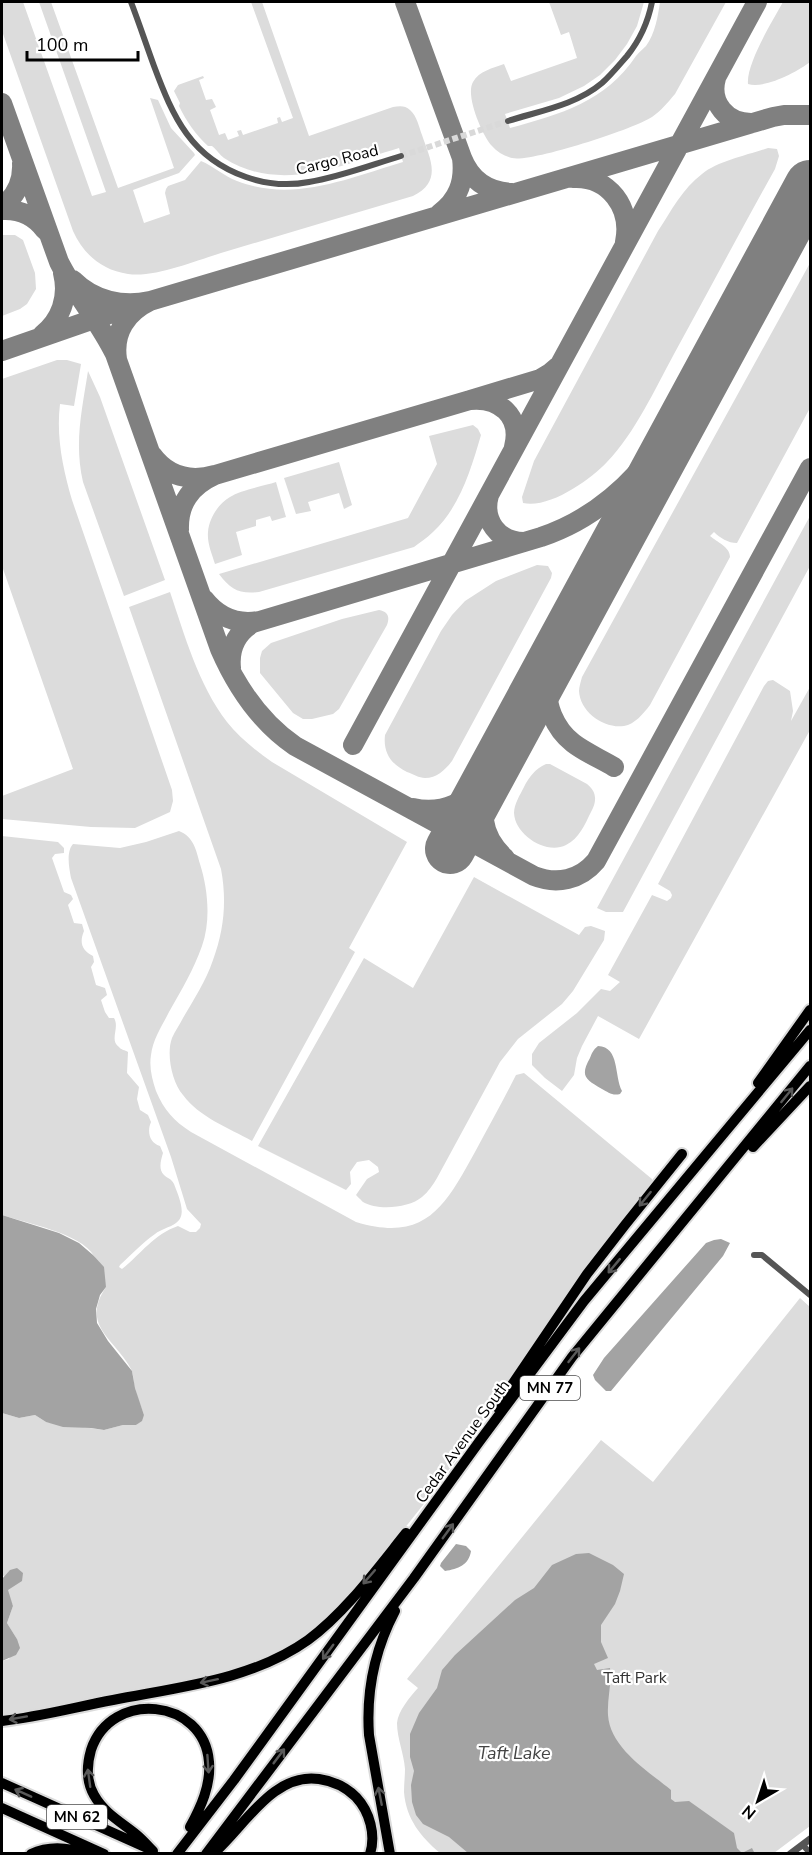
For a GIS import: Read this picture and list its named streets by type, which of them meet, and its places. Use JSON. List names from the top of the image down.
{
  "streets": {
    "highway": ["MN 77", "Cedar Avenue South", "MN 62"],
    "street": ["Cargo Road"]
  },
  "water": ["Taft Lake"],
  "parks": ["Taft Park"],
  "scale_bar": "100 m",
  "north": "bottom left"
}
